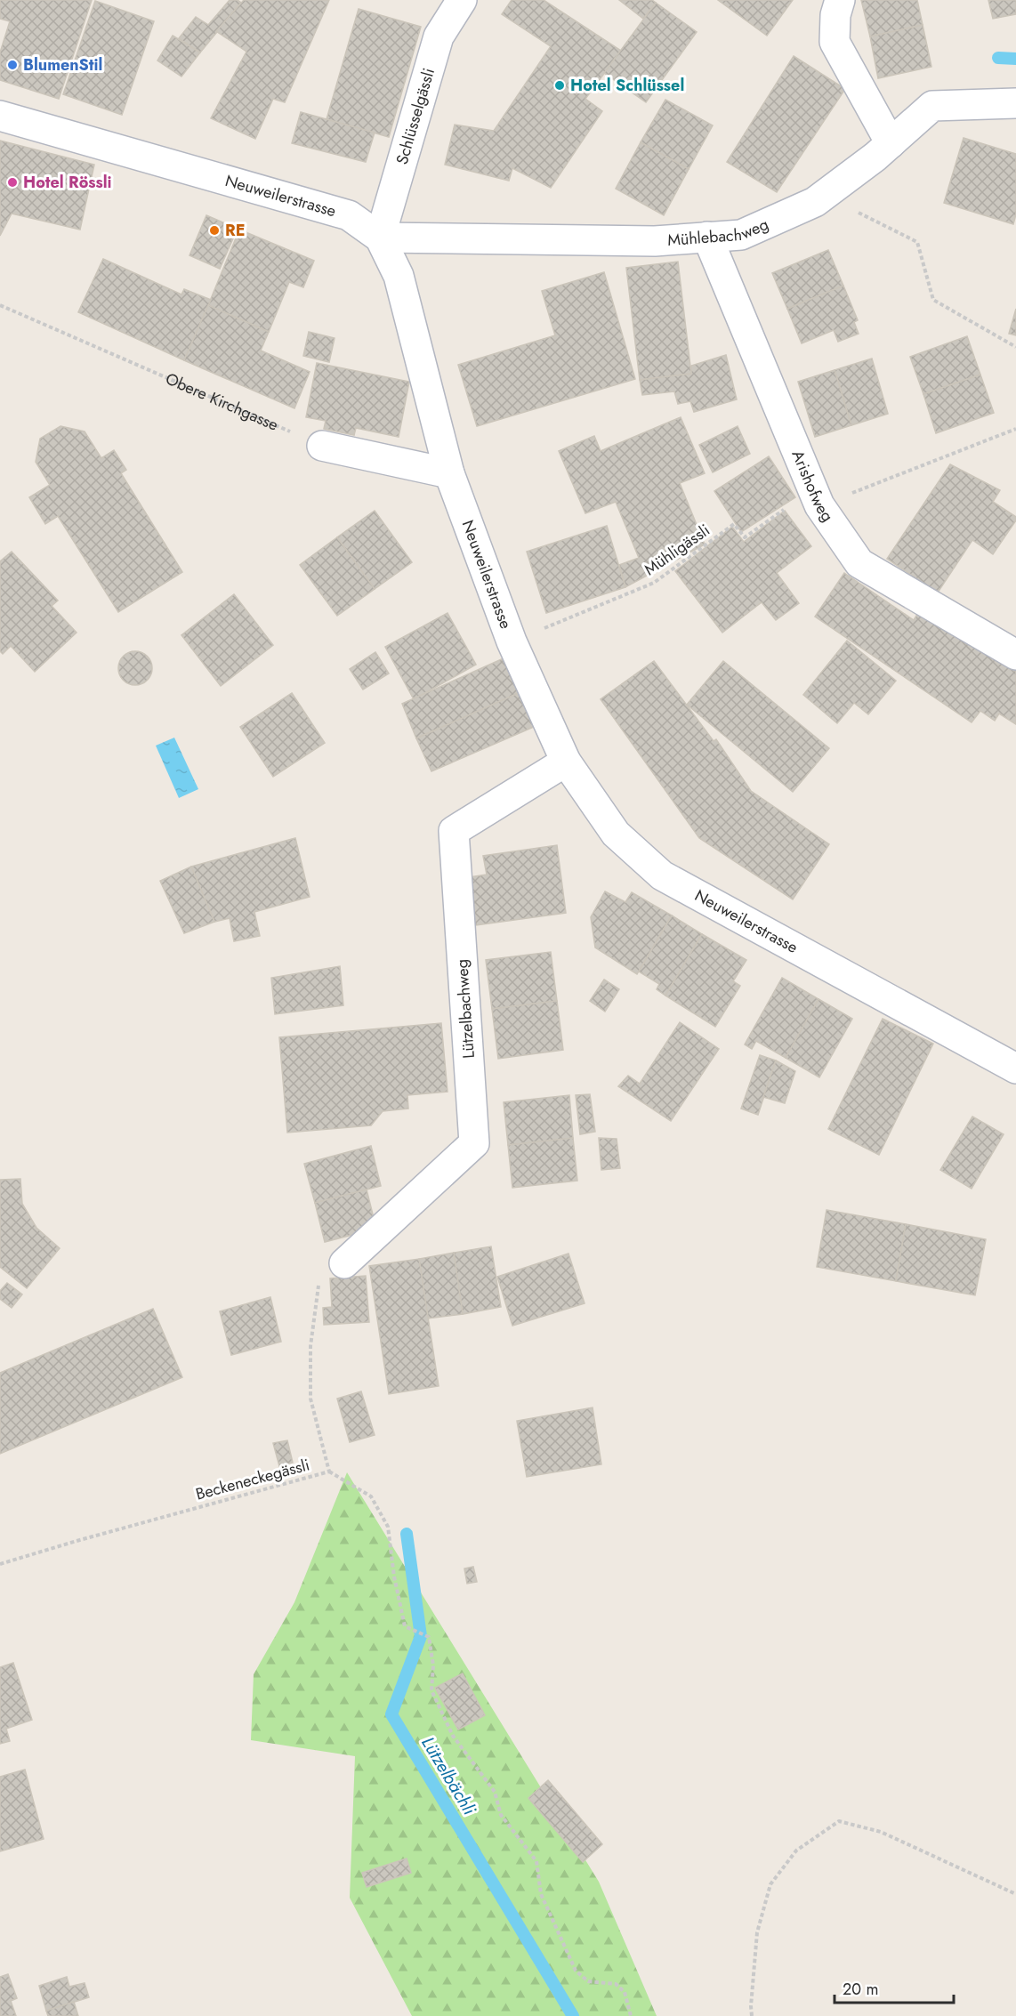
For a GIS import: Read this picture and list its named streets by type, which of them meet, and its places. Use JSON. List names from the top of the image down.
{
  "streets": {
    "street": [
      "Schlüsselgässli",
      "Neuweilerstrasse",
      "Mühlebachweg",
      "Arishofweg",
      "Lützelbachweg"
    ],
    "path": ["Obere Kirchgasse", "Mühligässli", "Beckeneckegässli"]
  },
  "crossings": [
    ["Schlüsselgässli", "Neuweilerstrasse"],
    ["Schlüsselgässli", "Mühlebachweg"],
    ["Neuweilerstrasse", "Mühlebachweg"],
    ["Neuweilerstrasse", "Mühligässli"],
    ["Neuweilerstrasse", "Lützelbachweg"],
    ["Mühlebachweg", "Arishofweg"],
    ["Arishofweg", "Mühligässli"],
    ["Lützelbachweg", "Beckeneckegässli"]
  ],
  "water": ["Lützelbächli"],
  "places": [
    "BlumenStil",
    "Hotel Schlüssel",
    "Hotel Rössli",
    "RE"
  ],
  "scale_bar": "20 m"
}
